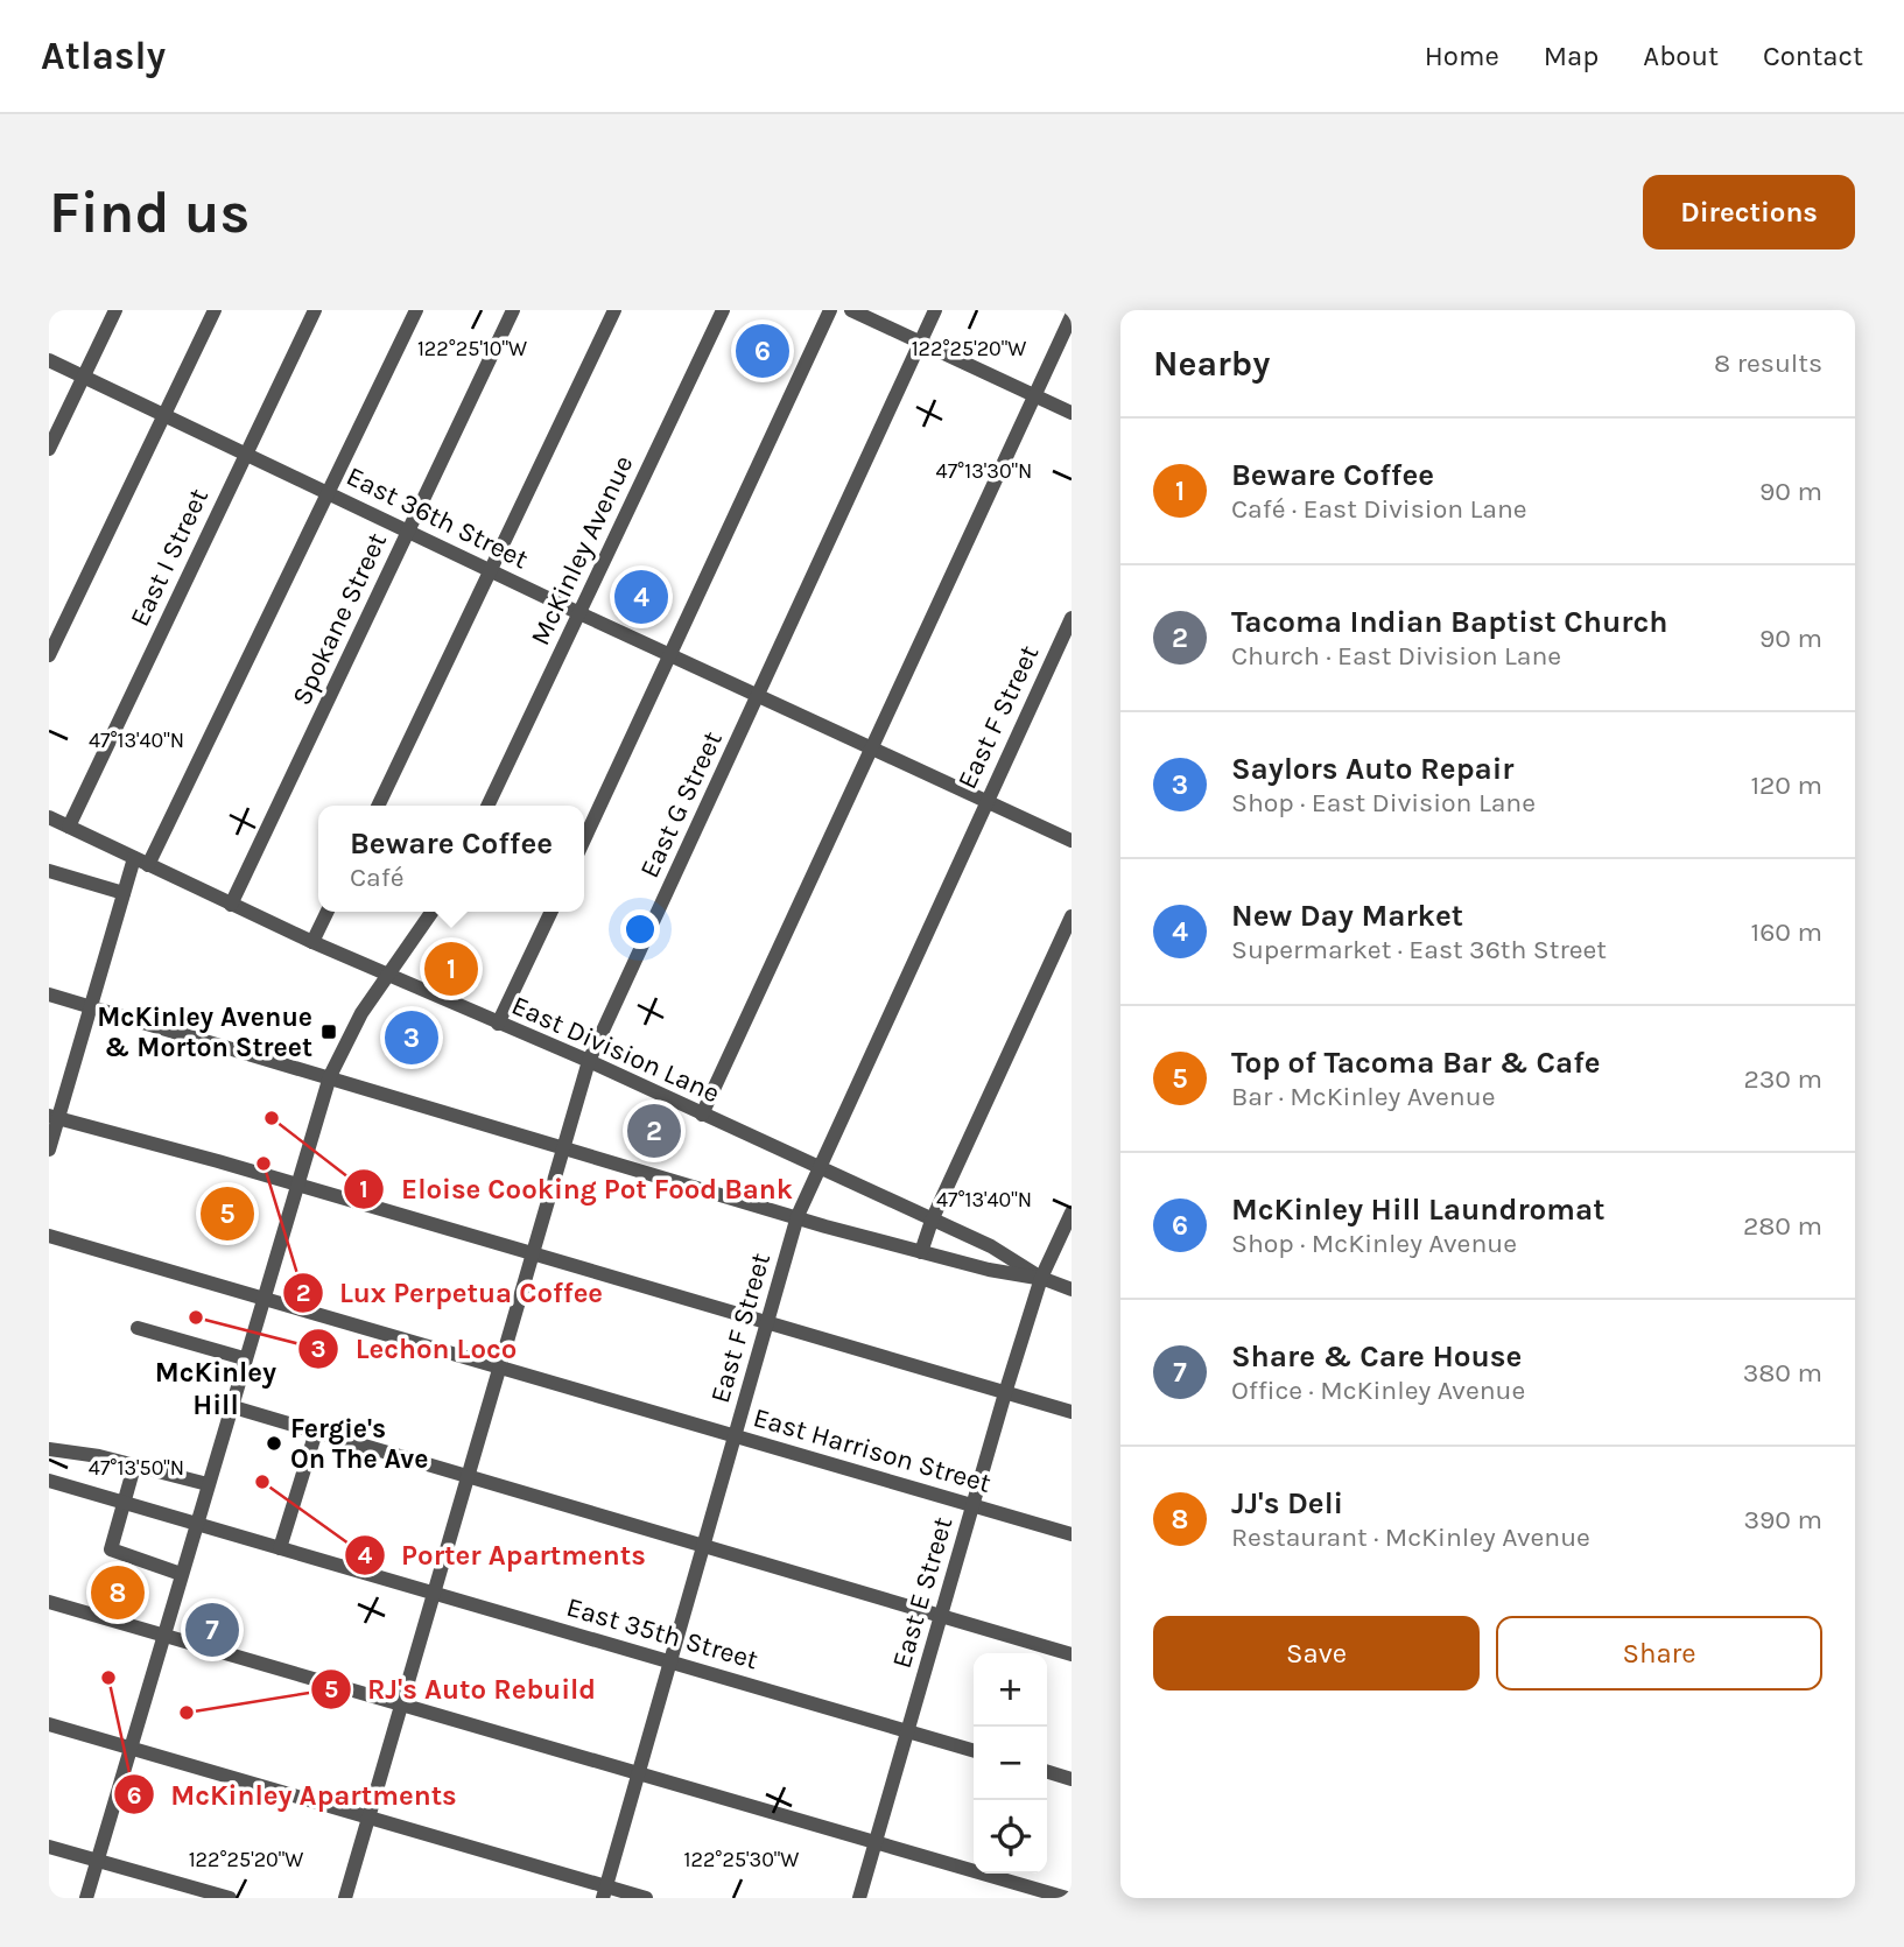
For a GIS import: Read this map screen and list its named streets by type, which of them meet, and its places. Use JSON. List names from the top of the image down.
{
  "streets": {
    "street": [
      "East 36th Street",
      "McKinley Avenue",
      "East I Street",
      "Spokane Street",
      "East F Street",
      "East G Street",
      "East Division Lane",
      "East Harrison Street",
      "East E Street",
      "East 35th Street"
    ]
  },
  "crossings": [
    ["East 36th Street", "McKinley Avenue"],
    ["East 36th Street", "East I Street"],
    ["East 36th Street", "Spokane Street"],
    ["East 36th Street", "East F Street"],
    ["East 36th Street", "East G Street"],
    ["East I Street", "East Division Lane"],
    ["Spokane Street", "East Division Lane"],
    ["East F Street", "East Division Lane"],
    ["East F Street", "East Harrison Street"],
    ["East F Street", "East 35th Street"],
    ["East G Street", "East Division Lane"],
    ["East G Street", "East Harrison Street"],
    ["East G Street", "East 35th Street"],
    ["East Division Lane", "East E Street"],
    ["East Harrison Street", "East E Street"],
    ["East E Street", "East 35th Street"]
  ],
  "districts": ["McKinley Hill"],
  "places": {
    "transit": ["McKinley Avenue & Morton Street"],
    "other": [
      "Eloise Cooking Pot Food Bank",
      "Lux Perpetua Coffee",
      "Lechon Loco",
      "Fergie's On The Ave",
      "Porter Apartments",
      "McKinley Apartments",
      "RJ's Auto Rebuild"
    ]
  },
  "page": {
    "header": "Atlasly",
    "nav": [
      "Home",
      "Map",
      "About",
      "Contact"
    ],
    "buttons": [
      "Directions",
      ["Save", "Share"]
    ],
    "title": "Find us",
    "heading": ["Nearby", "8 results"],
    "pins": [
      "6",
      "4",
      "1",
      "3",
      "2",
      "5",
      "8",
      "7"
    ],
    "list": [
      {
        "mark": "1",
        "name": "Beware Coffee",
        "note": "Café · East Division Lane",
        "value": "90 m"
      },
      {
        "mark": "2",
        "name": "Tacoma Indian Baptist Church",
        "note": "Church · East Division Lane",
        "value": "90 m"
      },
      {
        "mark": "3",
        "name": "Saylors Auto Repair",
        "note": "Shop · East Division Lane",
        "value": "120 m"
      },
      {
        "mark": "4",
        "name": "New Day Market",
        "note": "Supermarket · East 36th Street",
        "value": "160 m"
      },
      {
        "mark": "5",
        "name": "Top of Tacoma Bar & Cafe",
        "note": "Bar · McKinley Avenue",
        "value": "230 m"
      },
      {
        "mark": "6",
        "name": "McKinley Hill Laundromat",
        "note": "Shop · McKinley Avenue",
        "value": "280 m"
      },
      {
        "mark": "7",
        "name": "Share & Care House",
        "note": "Office · McKinley Avenue",
        "value": "380 m"
      },
      {
        "mark": "8",
        "name": "JJ's Deli",
        "note": "Restaurant · McKinley Avenue",
        "value": "390 m"
      }
    ],
    "popup": ["Beware Coffee", "Café"],
    "map_buttons": ["+", "−"]
  },
  "coordinates": [
    "122°25'10\"W",
    "122°25'20\"W",
    "47°13'30\"N",
    "47°13'40\"N",
    "47°13'50\"N",
    "122°25'30\"W"
  ]
}
